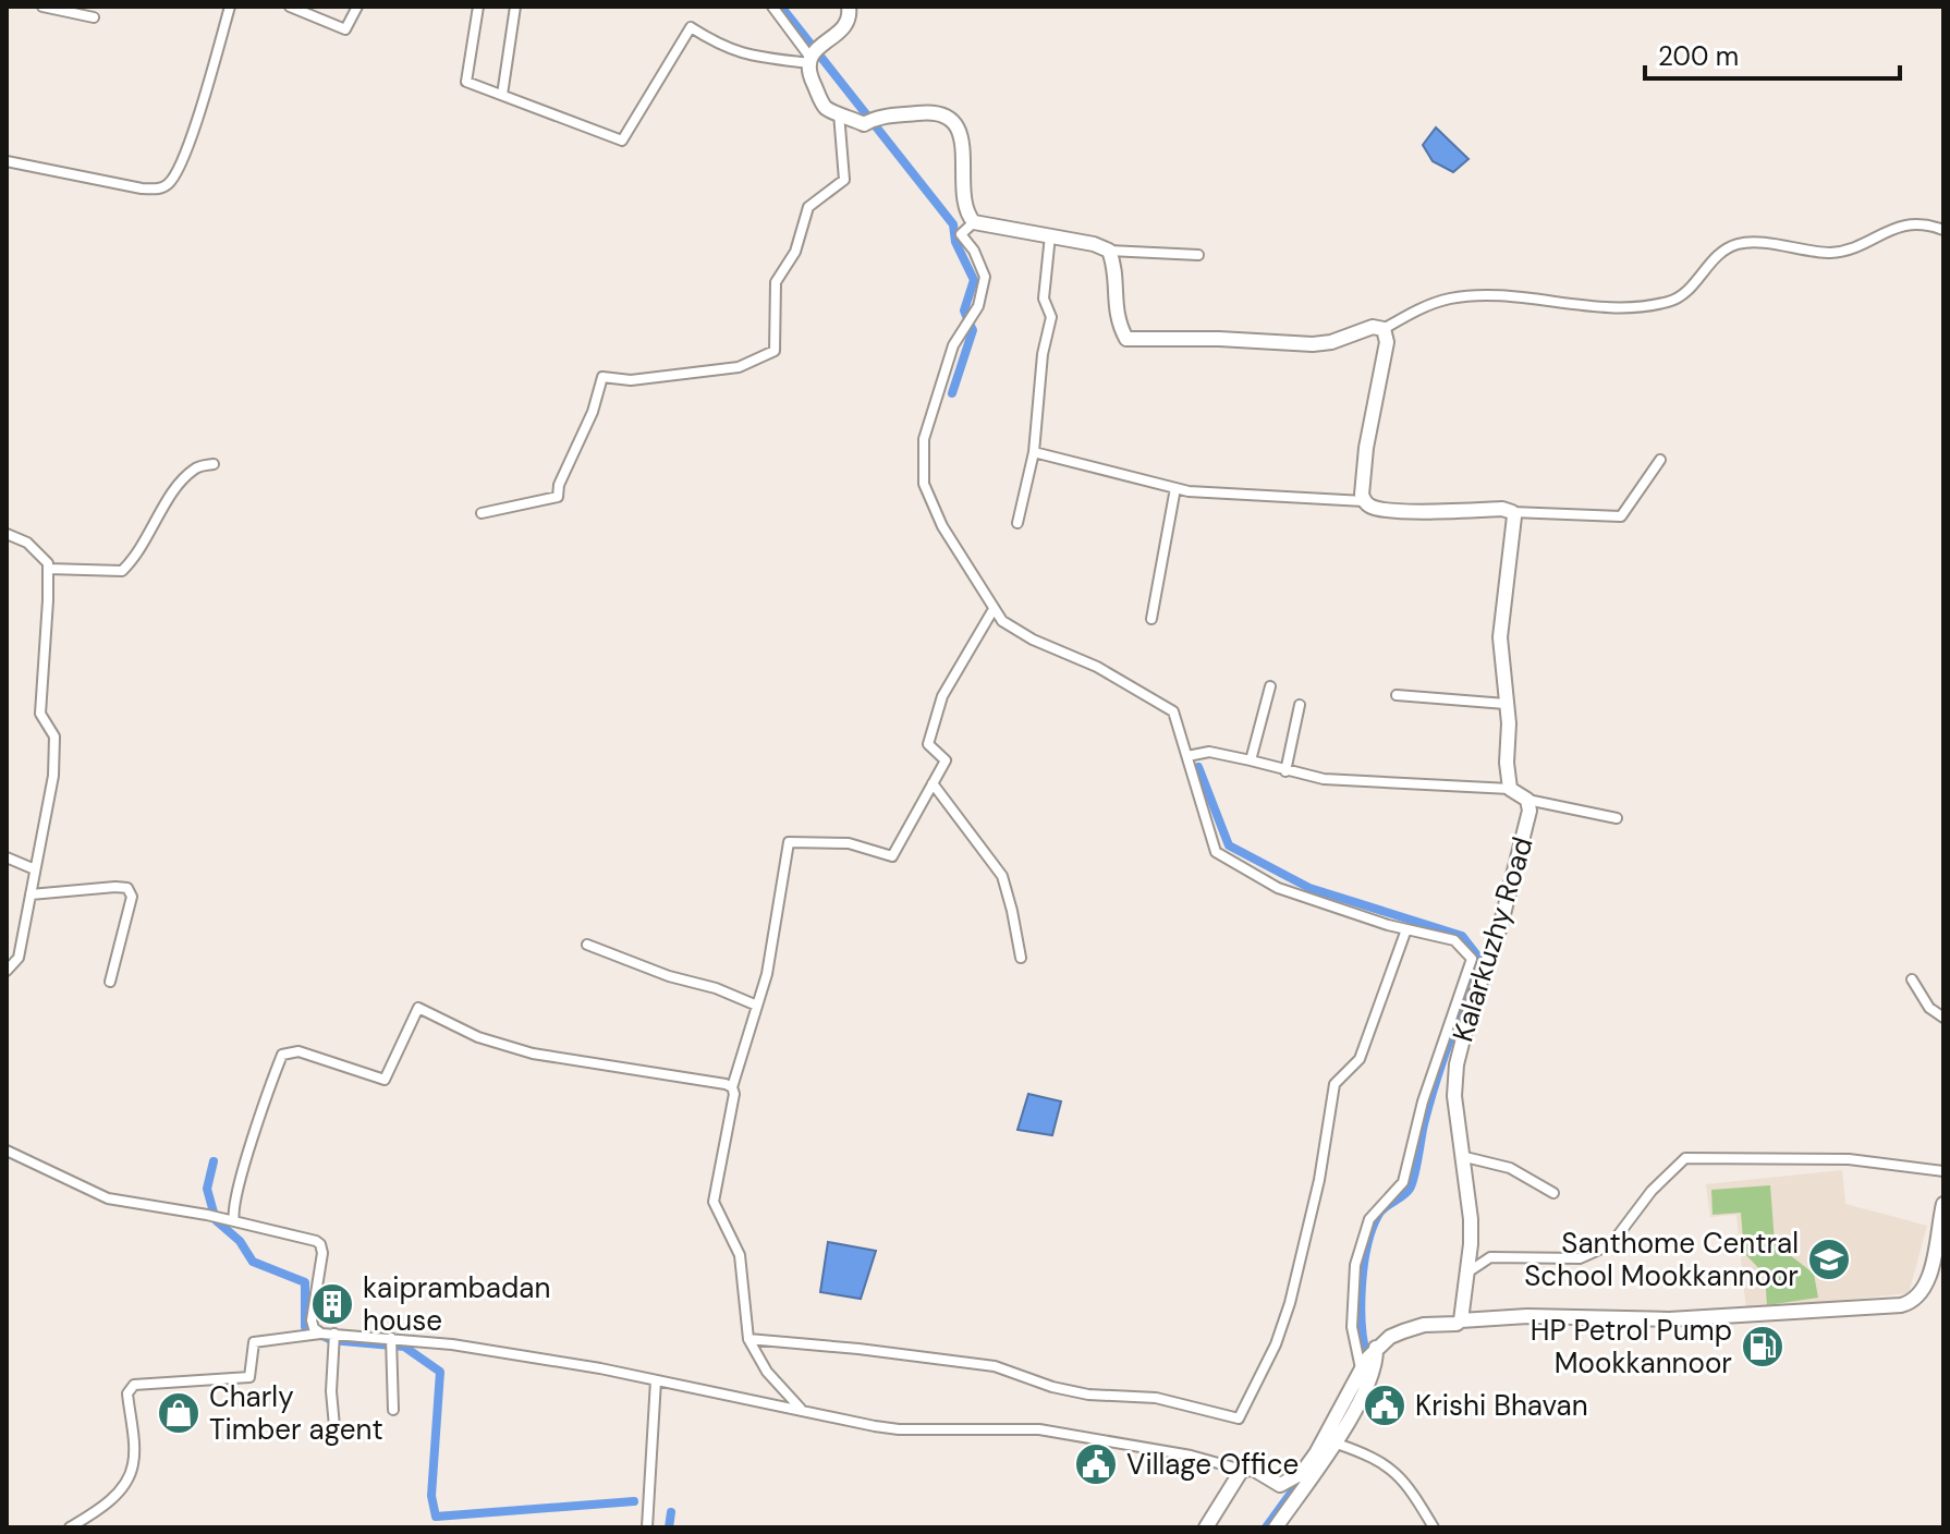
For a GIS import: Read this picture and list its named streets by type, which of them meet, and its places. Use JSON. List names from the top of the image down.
{
  "streets": {
    "main road": ["Kalarkuzhy Road"]
  },
  "places": {
    "school or university": ["Santhome Central School Mookkannoor"],
    "building": ["kaiprambadan house"],
    "fuel station": ["HP Petrol Pump Mookkannoor"],
    "public building": ["Krishi Bhavan", "Village Office"],
    "shop": ["Charly Timber agent"]
  },
  "scale_bar": "200 m"
}
